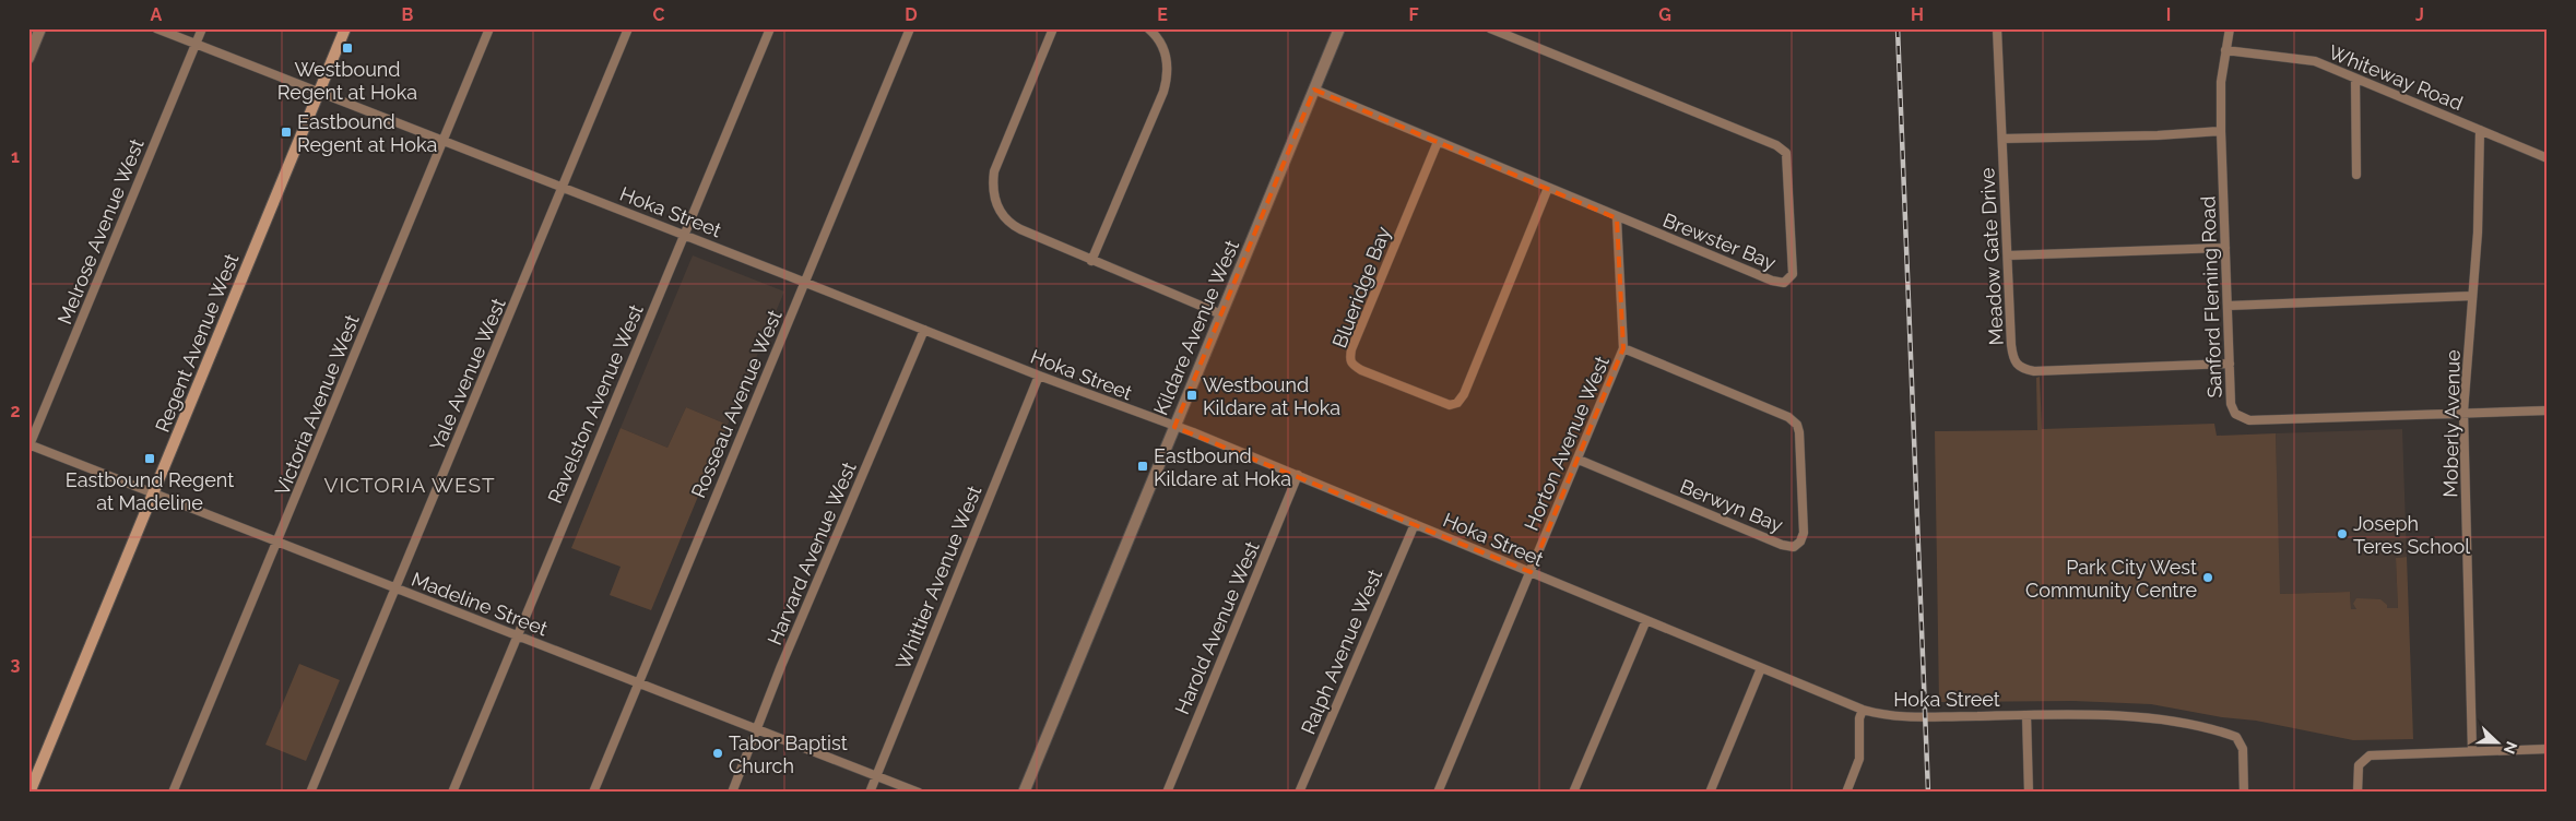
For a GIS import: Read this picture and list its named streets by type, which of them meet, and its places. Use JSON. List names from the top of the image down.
{
  "streets": {
    "main road": ["Regent Avenue West"],
    "street": [
      "Whiteway Road",
      "Hoka Street",
      "Melrose Avenue West",
      "Brewster Bay",
      "Meadow Gate Drive",
      "Blueridge Bay",
      "Sanford Fleming Road",
      "Kildare Avenue West",
      "Yale Avenue West",
      "Ravelston Avenue West",
      "Rosseau Avenue West",
      "Victoria Avenue West",
      "Moberly Avenue",
      "Horton Avenue West",
      "Berwyn Bay",
      "Harvard Avenue West",
      "Whittier Avenue West",
      "Madeline Street",
      "Harold Avenue West",
      "Ralph Avenue West"
    ]
  },
  "crossings": [
    ["Whiteway Road", "Sanford Fleming Road"],
    ["Whiteway Road", "Moberly Avenue"],
    ["Hoka Street", "Melrose Avenue West"],
    ["Hoka Street", "Kildare Avenue West"],
    ["Hoka Street", "Regent Avenue West"],
    ["Hoka Street", "Yale Avenue West"],
    ["Hoka Street", "Ravelston Avenue West"],
    ["Hoka Street", "Rosseau Avenue West"],
    ["Hoka Street", "Victoria Avenue West"],
    ["Hoka Street", "Horton Avenue West"],
    ["Hoka Street", "Harvard Avenue West"],
    ["Hoka Street", "Whittier Avenue West"],
    ["Hoka Street", "Harold Avenue West"],
    ["Hoka Street", "Ralph Avenue West"],
    ["Melrose Avenue West", "Madeline Street"],
    ["Brewster Bay", "Blueridge Bay"],
    ["Brewster Bay", "Kildare Avenue West"],
    ["Brewster Bay", "Horton Avenue West"],
    ["Meadow Gate Drive", "Sanford Fleming Road"],
    ["Sanford Fleming Road", "Moberly Avenue"],
    ["Regent Avenue West", "Madeline Street"],
    ["Yale Avenue West", "Madeline Street"],
    ["Ravelston Avenue West", "Madeline Street"],
    ["Rosseau Avenue West", "Madeline Street"],
    ["Victoria Avenue West", "Madeline Street"],
    ["Horton Avenue West", "Berwyn Bay"],
    ["Harvard Avenue West", "Madeline Street"],
    ["Whittier Avenue West", "Madeline Street"]
  ],
  "districts": ["VICTORIA WEST"],
  "places": {
    "transit": [
      "Westbound Regent at Hoka",
      "Eastbound Regent at Hoka",
      "Westbound Kildare at Hoka",
      "Eastbound Regent at Madeline",
      "Eastbound Kildare at Hoka"
    ],
    "other": ["Joseph Teres School", "Park City West Community Centre", "Tabor Baptist Church"]
  },
  "north": "right",
  "grid": {
    "columns": [
      "A",
      "B",
      "C",
      "D",
      "E",
      "F",
      "G",
      "H",
      "I",
      "J"
    ],
    "rows": ["1", "2", "3"]
  }
}
